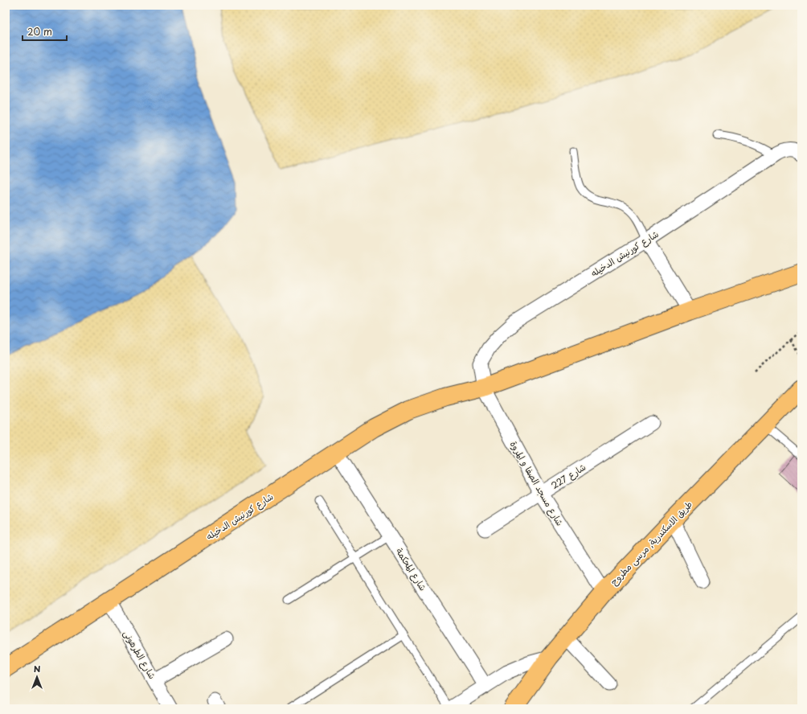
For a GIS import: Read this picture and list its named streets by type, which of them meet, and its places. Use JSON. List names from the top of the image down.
{
  "streets": {
    "main road": ["شارع كورنيش الدخيله", "طريق الاسكندرية, مرسى مطروح"],
    "street": [
      "شارع 227",
      "شارع مسجد الصفا و المروة",
      "شارع المحكمة",
      "شارع الطرهونى"
    ]
  },
  "crossings": [
    ["شارع كورنيش الدخيله", "شارع مسجد الصفا و المروة"],
    ["شارع كورنيش الدخيله", "شارع المحكمة"],
    ["شارع كورنيش الدخيله", "شارع الطرهونى"],
    ["شارع 227", "شارع مسجد الصفا و المروة"],
    ["شارع مسجد الصفا و المروة", "طريق الاسكندرية, مرسى مطروح"]
  ],
  "scale_bar": "20 m",
  "north": "top"
}
